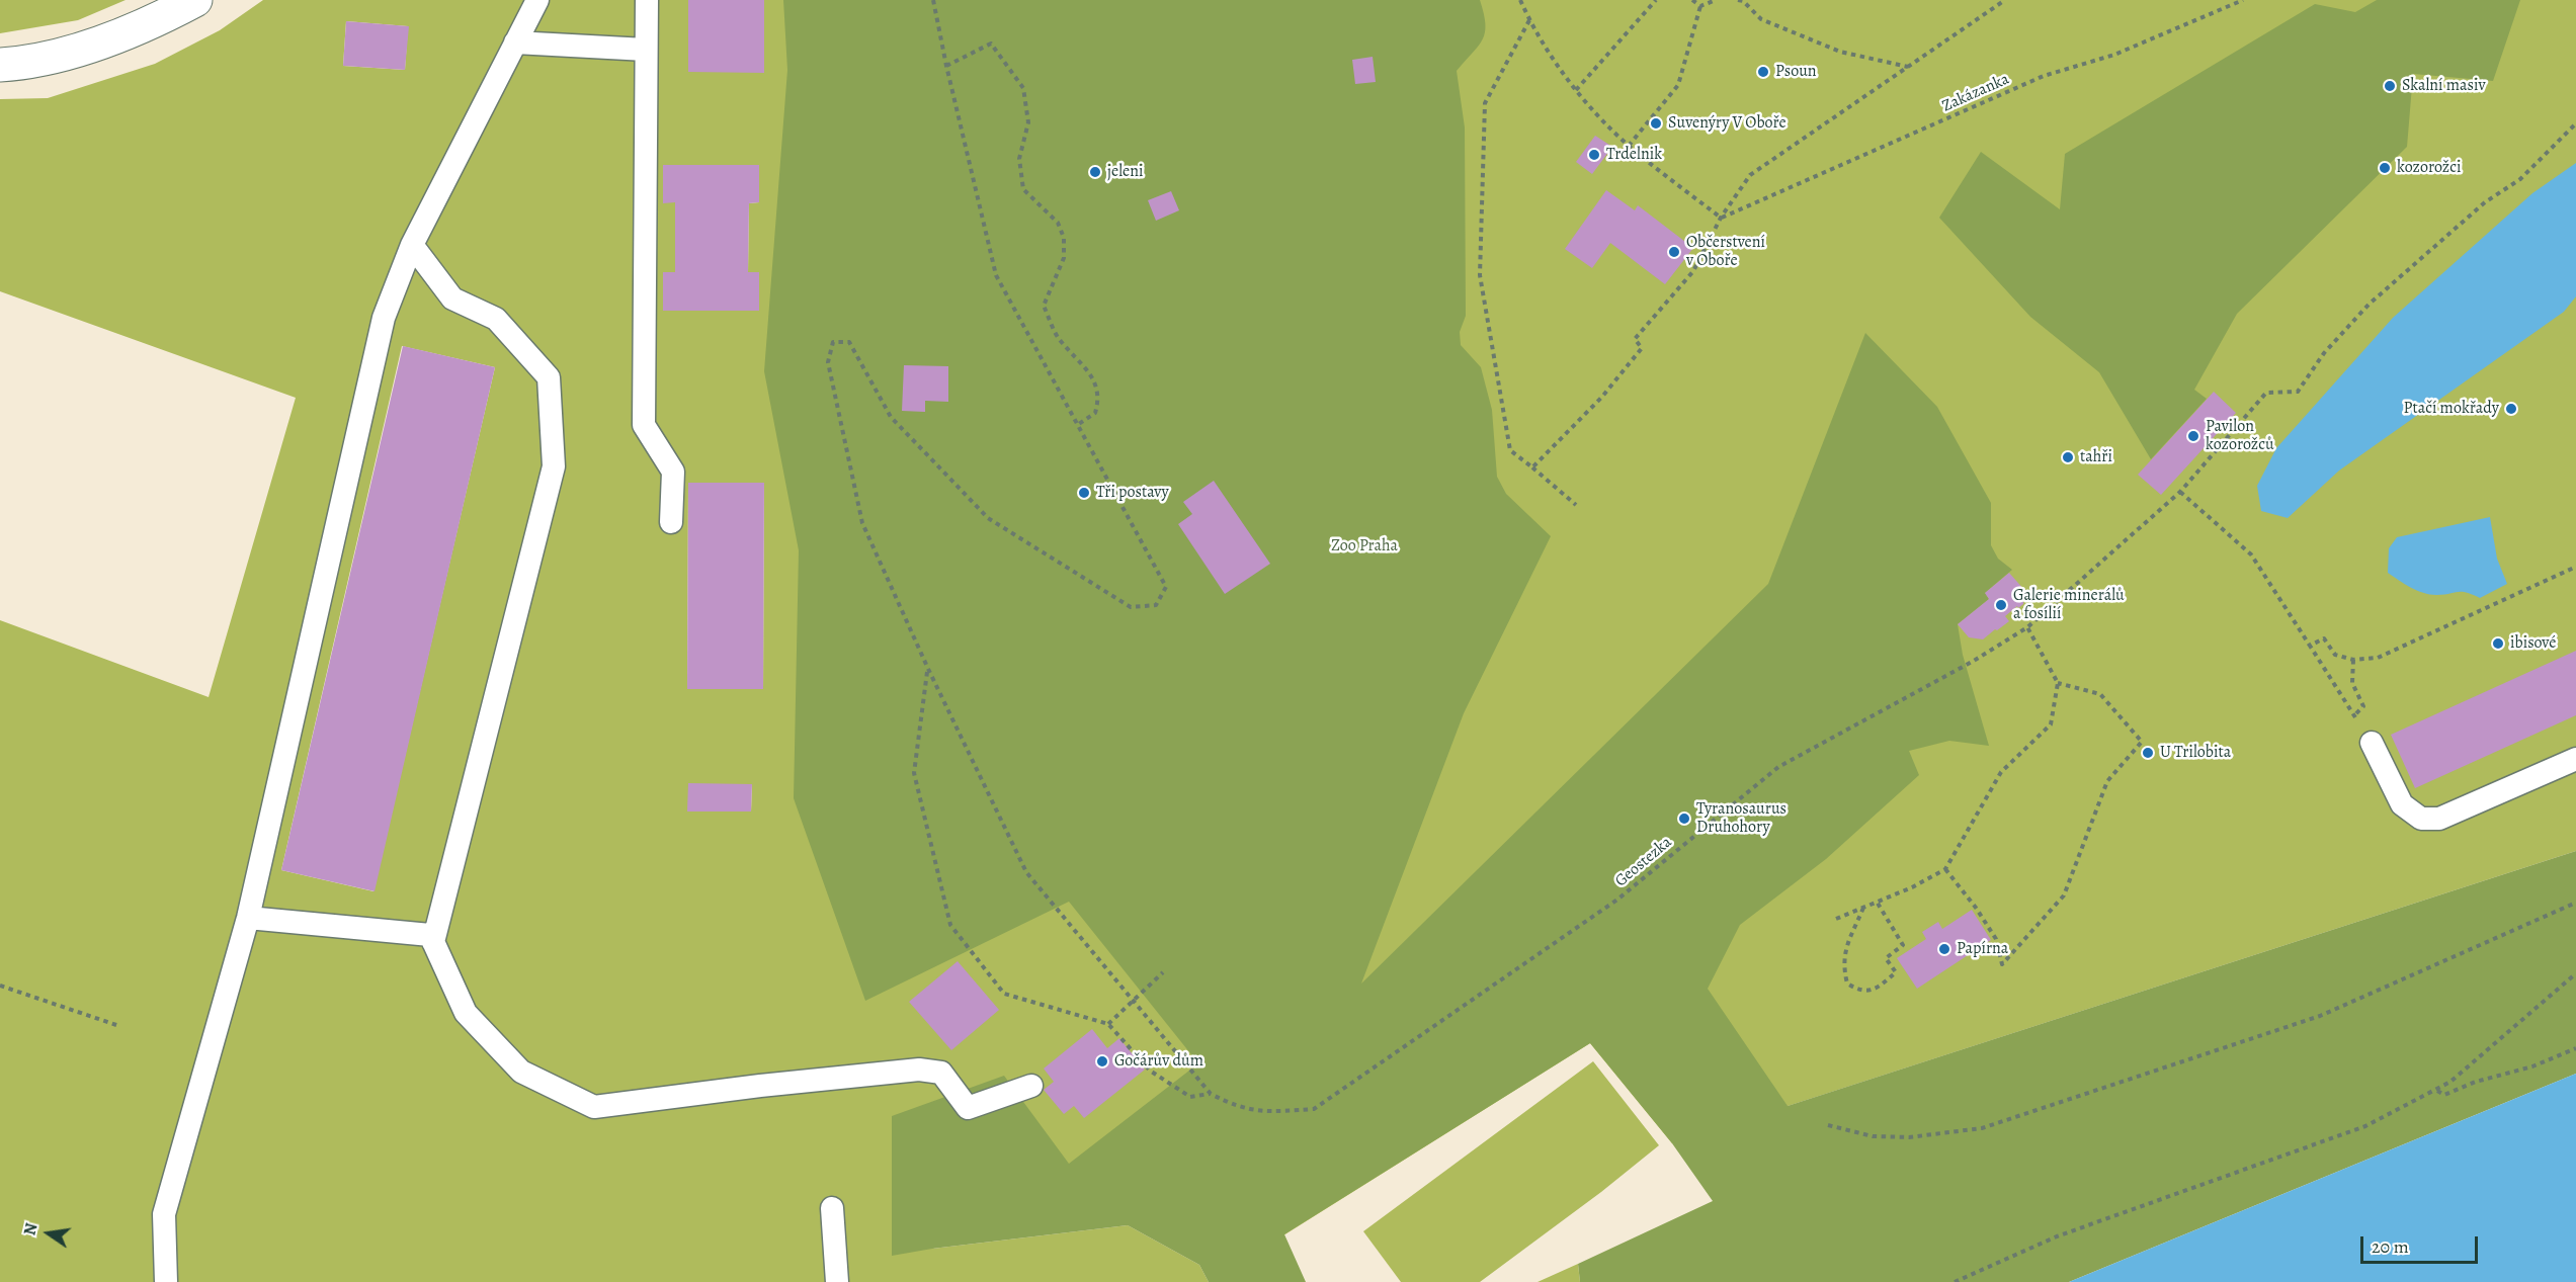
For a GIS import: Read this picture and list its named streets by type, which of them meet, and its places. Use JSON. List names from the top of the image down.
{
  "streets": {
    "path": ["Zakázanka", "Geostezka"]
  },
  "parks": ["Zoo Praha"],
  "places": [
    "Psoun",
    "Skalní masiv",
    "Suvenýry V Oboře",
    "Trdelnik",
    "kozorožci",
    "jeleni",
    "Občerstvení v Oboře",
    "Ptačí mokřady",
    "Pavilon kozorožců",
    "tahři",
    "Tři postavy",
    "Galerie minerálů a fosílií",
    "ibisové",
    "U Trilobita",
    "Tyranosaurus Druhohory",
    "Papírna",
    "Gočárův dům"
  ],
  "scale_bar": "20 m",
  "north": "left"
}
